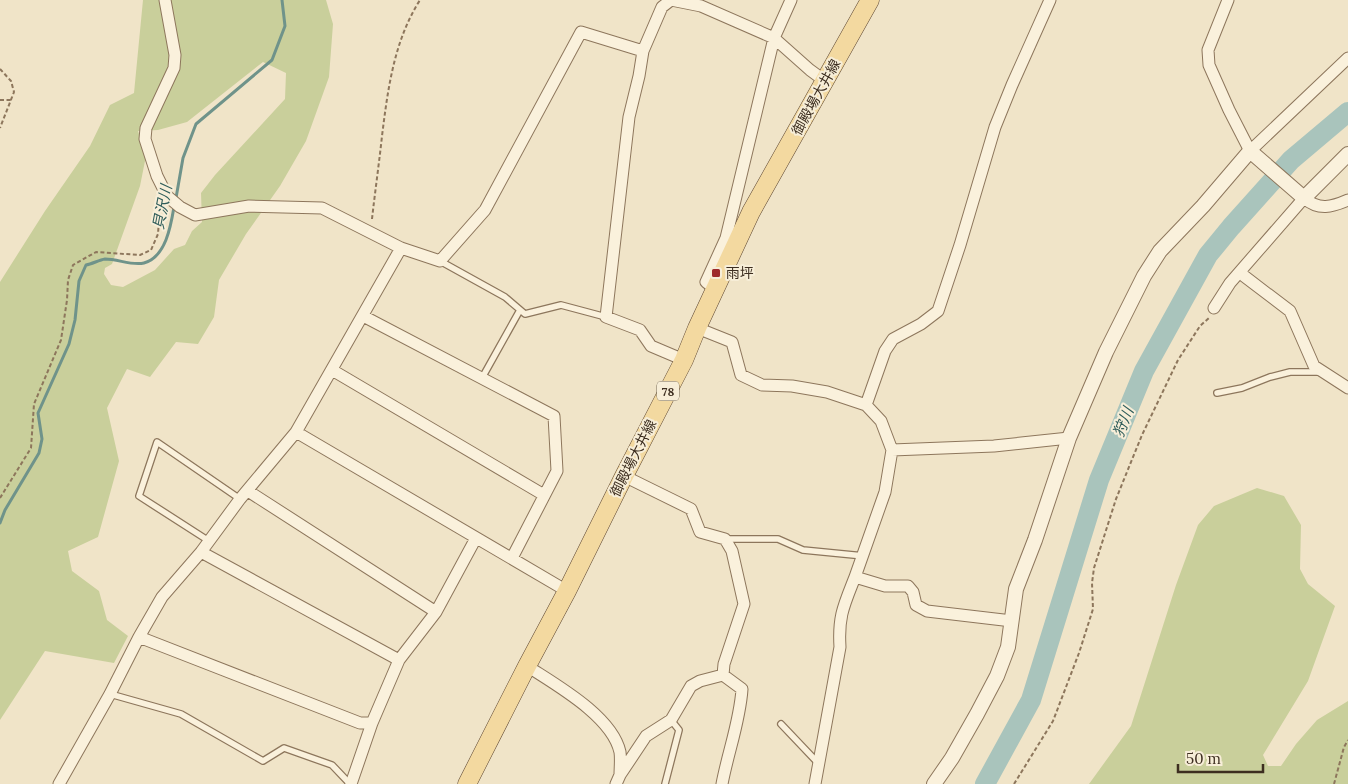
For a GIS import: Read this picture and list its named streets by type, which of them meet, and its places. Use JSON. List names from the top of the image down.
{
  "streets": {
    "main road": ["御殿場大井線", "78"]
  },
  "water": ["貝沢川", "狩川"],
  "places": {
    "transit": ["雨坪"]
  },
  "scale_bar": "50 m"
}
